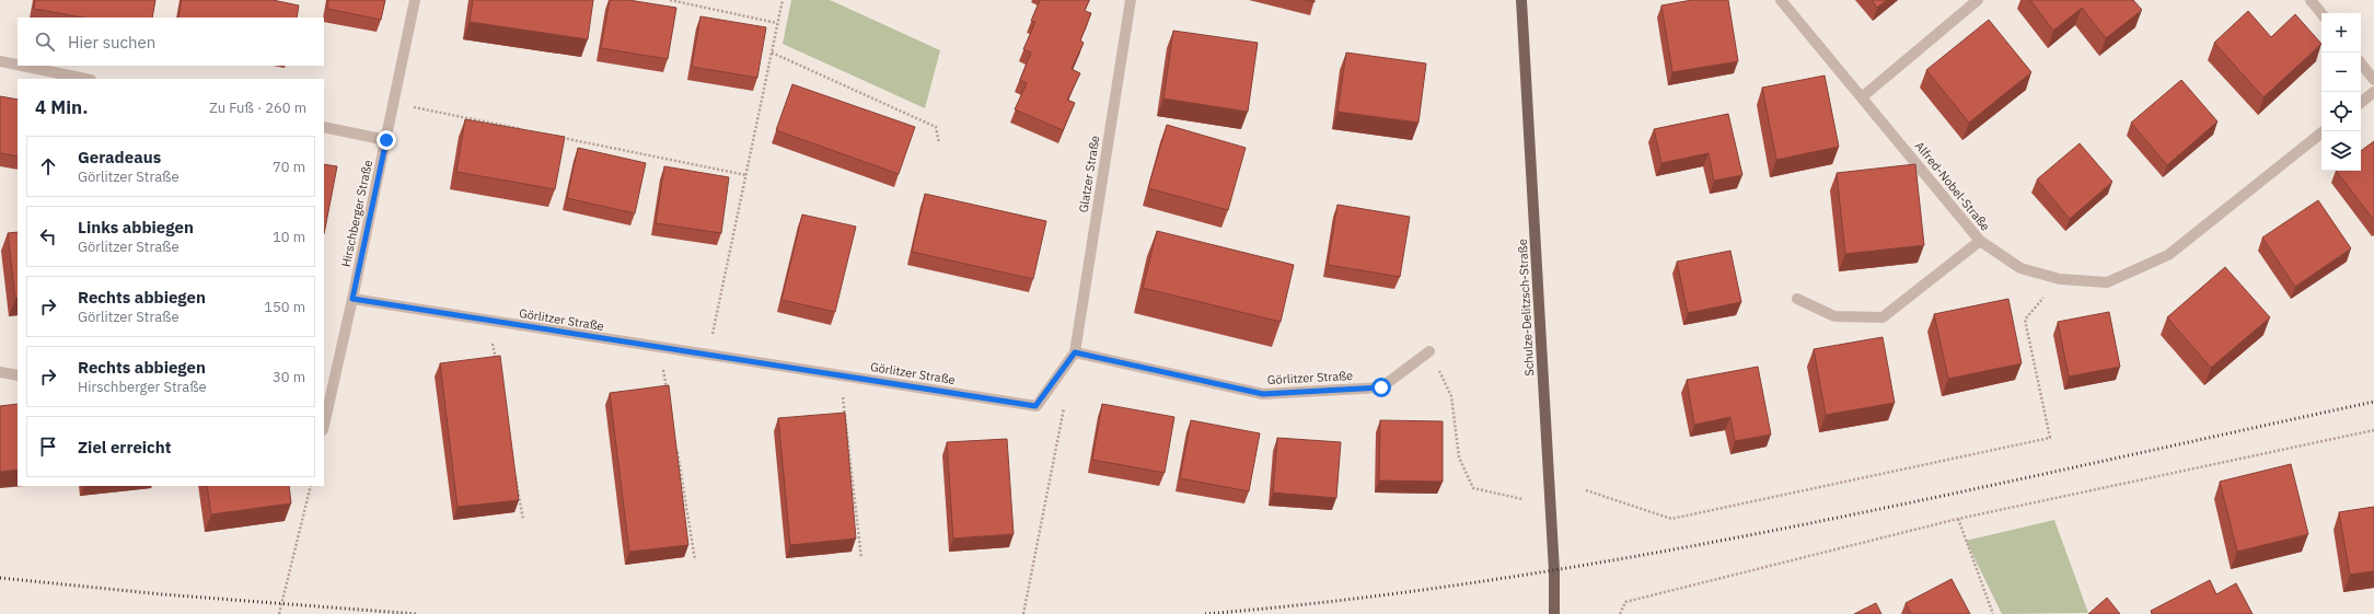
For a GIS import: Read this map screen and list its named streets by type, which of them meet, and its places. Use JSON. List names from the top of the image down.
{
  "streets": {
    "main road": ["Schulze-Delitzsch-Straße"],
    "street": [
      "Glatzer Straße",
      "Alfred-Nobel-Straße",
      "Hirschberger Straße",
      "Görlitzer Straße"
    ]
  },
  "crossings": [
    ["Glatzer Straße", "Görlitzer Straße"],
    ["Hirschberger Straße", "Görlitzer Straße"]
  ],
  "page": {
    "map_buttons": ["+", "−"],
    "search": "Hier suchen",
    "heading": ["4 Min.", "Zu Fuß · 260 m"],
    "list": [
      ["Geradeaus", "Görlitzer Straße", "70 m"],
      ["Links abbiegen", "Görlitzer Straße", "10 m"],
      ["Rechts abbiegen", "Görlitzer Straße", "150 m"],
      ["Rechts abbiegen", "Hirschberger Straße", "30 m"],
      "Ziel erreicht"
    ]
  }
}
